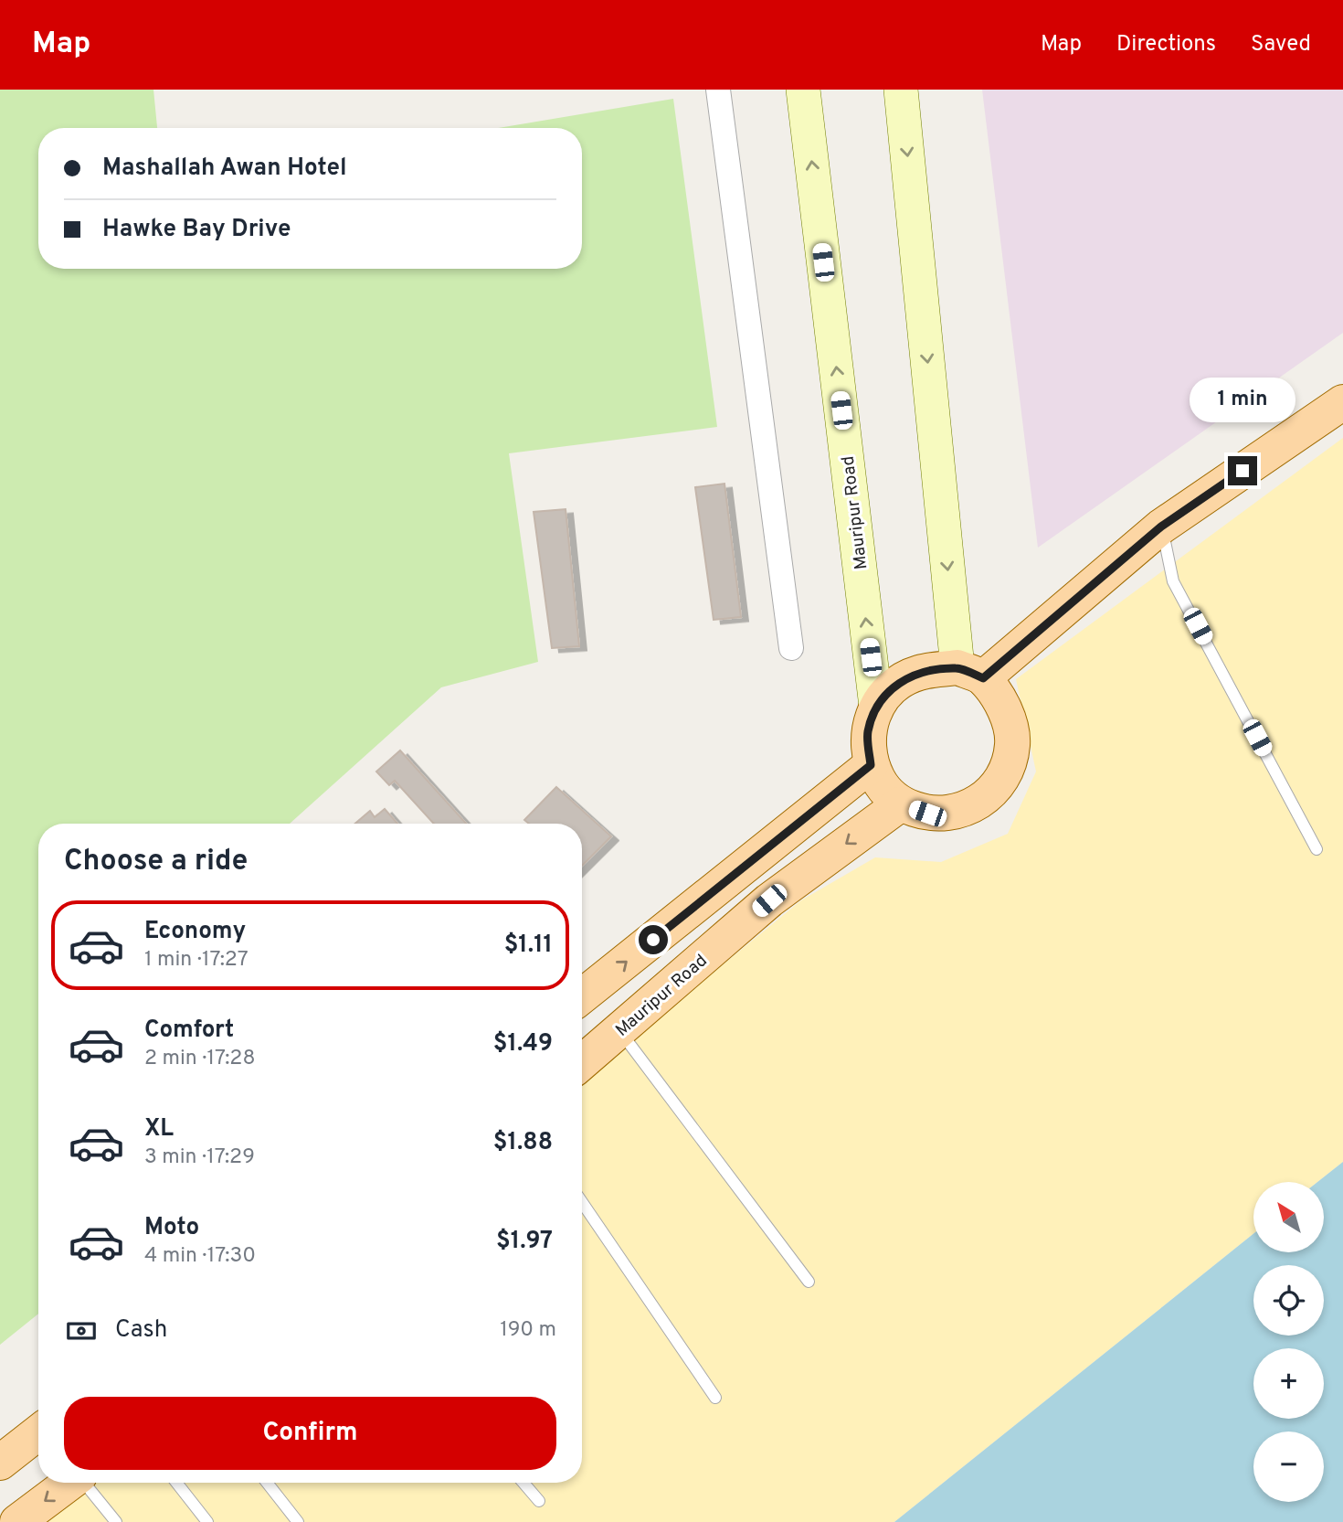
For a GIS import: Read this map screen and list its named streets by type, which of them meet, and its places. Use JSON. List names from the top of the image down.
{
  "streets": {
    "main road": ["Mauripur Road"]
  },
  "north": "top left",
  "page": {
    "header": "Map",
    "nav": ["Map", "Directions", "Saved"],
    "banner": ["Mashallah Awan Hotel", "Hawke Bay Drive"],
    "bubble": "1 min",
    "heading": "Choose a ride",
    "list": [
      {
        "name": "Economy",
        "note": "1 min · 17:27",
        "value": "$1.11"
      },
      {
        "name": "Comfort",
        "note": "2 min · 17:28",
        "value": "$1.49"
      },
      {
        "name": "XL",
        "note": "3 min · 17:29",
        "value": "$1.88"
      },
      {
        "name": "Moto",
        "note": "4 min · 17:30",
        "value": "$1.97"
      }
    ],
    "map_buttons": ["+", "−"],
    "pay": ["Cash", "190 m"],
    "buttons": "Confirm"
  }
}
